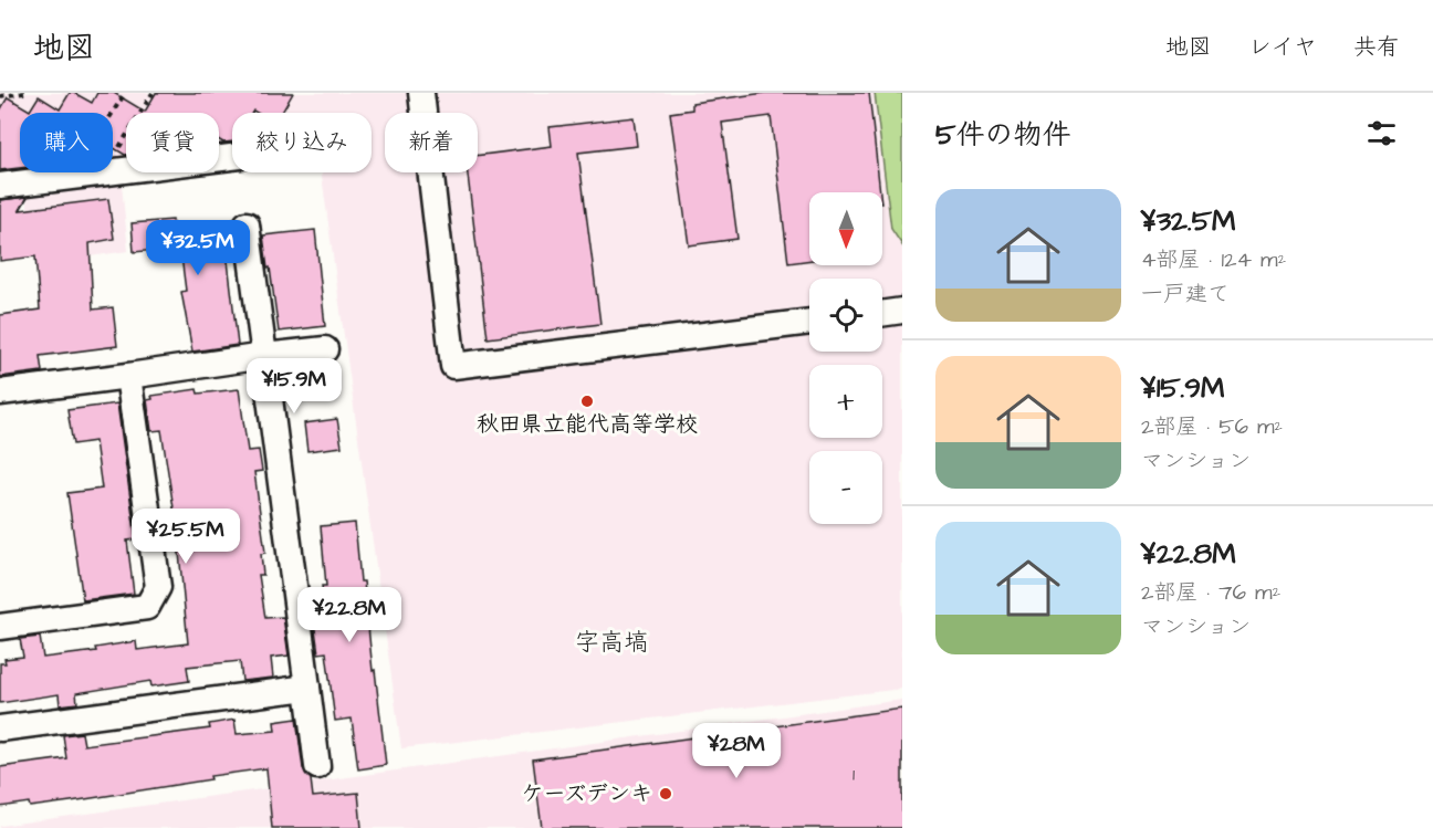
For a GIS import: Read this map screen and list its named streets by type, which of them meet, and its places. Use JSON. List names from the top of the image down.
{
  "districts": ["字高塙"],
  "places": ["秋田県立能代高等学校", "ケーズデンキ"],
  "house_numbers": ["1"],
  "north": "bottom",
  "page": {
    "header": "地図",
    "nav": ["地図", "レイヤ", "共有"],
    "heading": "5件の物件",
    "chip": [
      "購入",
      "賃貸",
      "絞り込み",
      "新着"
    ],
    "list": [
      {
        "name": "¥32.5M",
        "note": "4部屋 · 124 m² · 一戸建て"
      },
      {
        "name": "¥15.9M",
        "note": "2部屋 · 56 m² · マンション"
      },
      {
        "name": "¥22.8M",
        "note": "2部屋 · 76 m² · マンション"
      }
    ],
    "map_buttons": ["+", "−"],
    "price": [
      "¥32.5M",
      "¥15.9M",
      "¥25.5M",
      "¥22.8M",
      "¥28M"
    ]
  }
}
